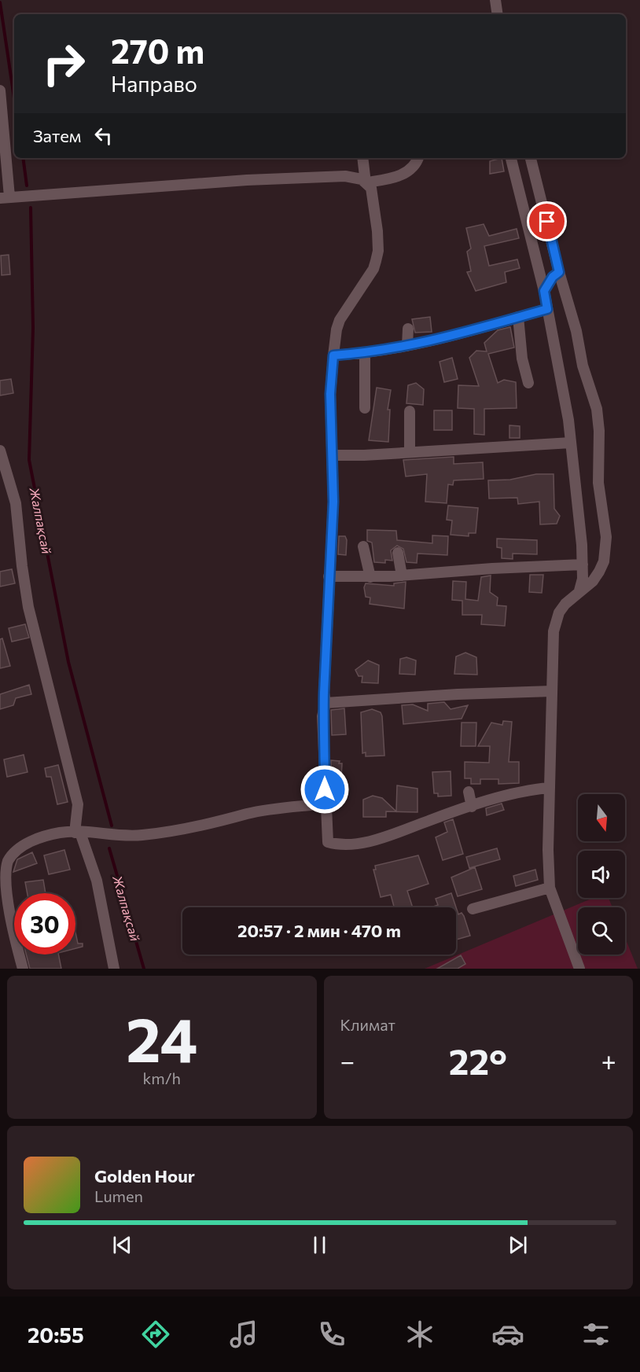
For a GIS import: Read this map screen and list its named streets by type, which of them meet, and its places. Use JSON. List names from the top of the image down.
{
  "water": ["Жалпақсай"],
  "north": "bottom",
  "page": {
    "turn": ["270 m", "Направо"],
    "then": "Затем",
    "limit": "30",
    "trip": "20:57 · 2 мин · 470 m",
    "tile": [
      ["24", "km/h"],
      "Климат"
    ],
    "heat": ["−", "22°", "+"],
    "song": ["Golden Hour", "Lumen"],
    "tabs": "20:55"
  }
}
